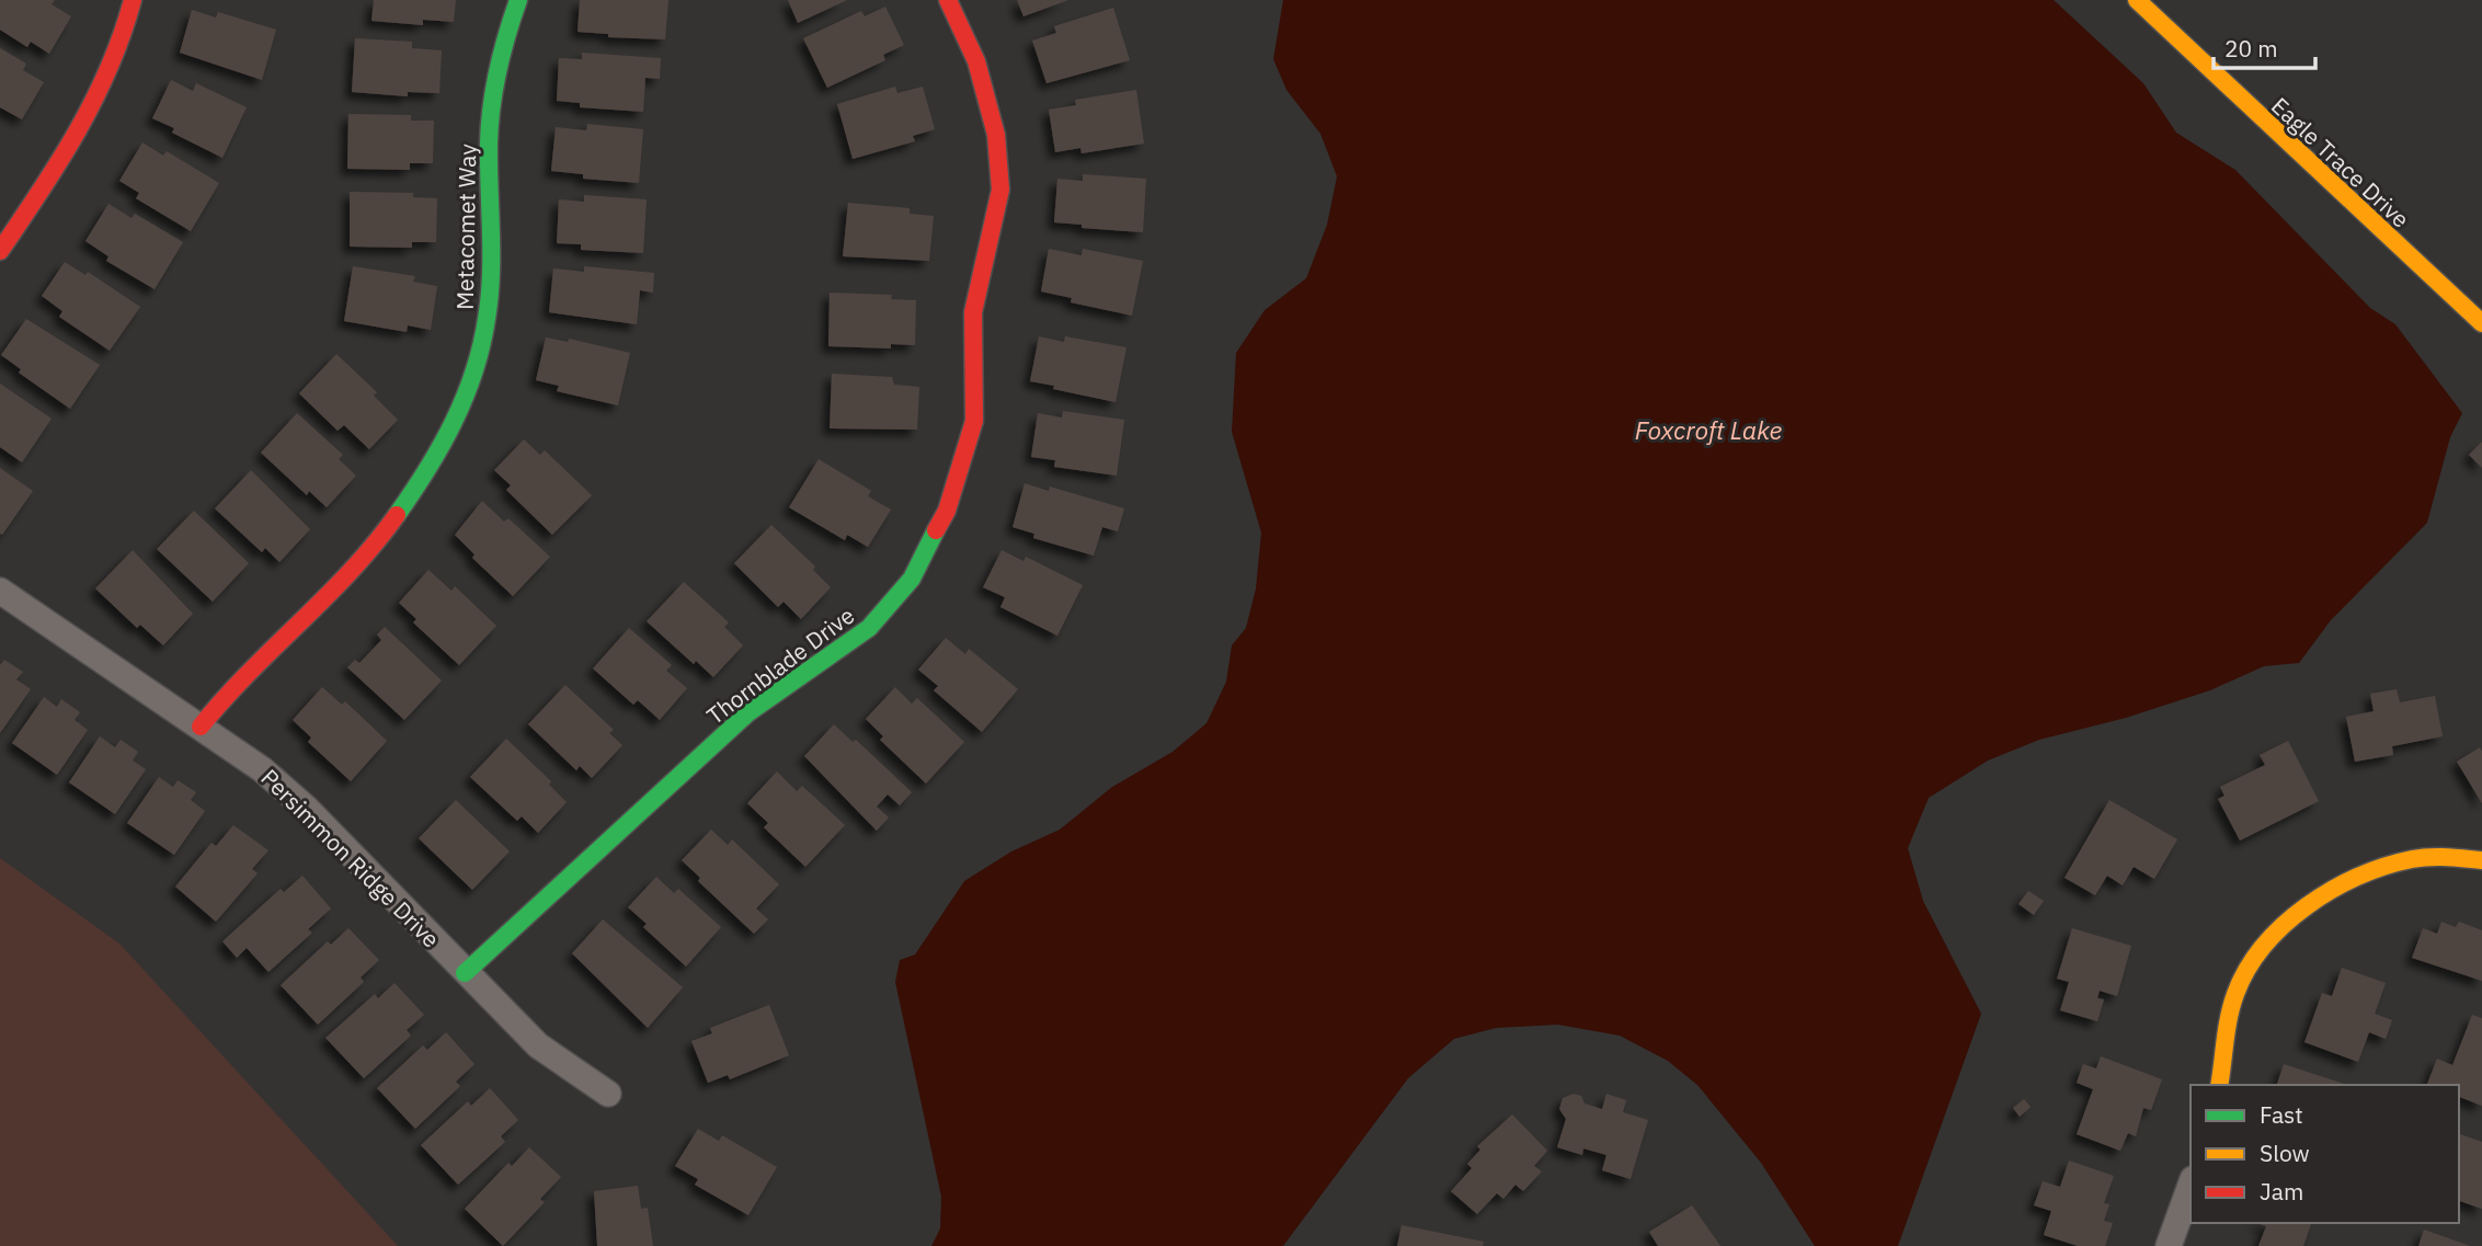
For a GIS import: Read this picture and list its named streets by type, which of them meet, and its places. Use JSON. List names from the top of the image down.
{
  "streets": {
    "street": [
      "Eagle Trace Drive",
      "Metacomet Way",
      "Thornblade Drive",
      "Persimmon Ridge Drive"
    ]
  },
  "crossings": [
    ["Metacomet Way", "Persimmon Ridge Drive"],
    ["Thornblade Drive", "Persimmon Ridge Drive"]
  ],
  "water": ["Foxcroft Lake"],
  "legend": ["Fast", "Slow", "Jam"],
  "scale_bar": "20 m"
}
